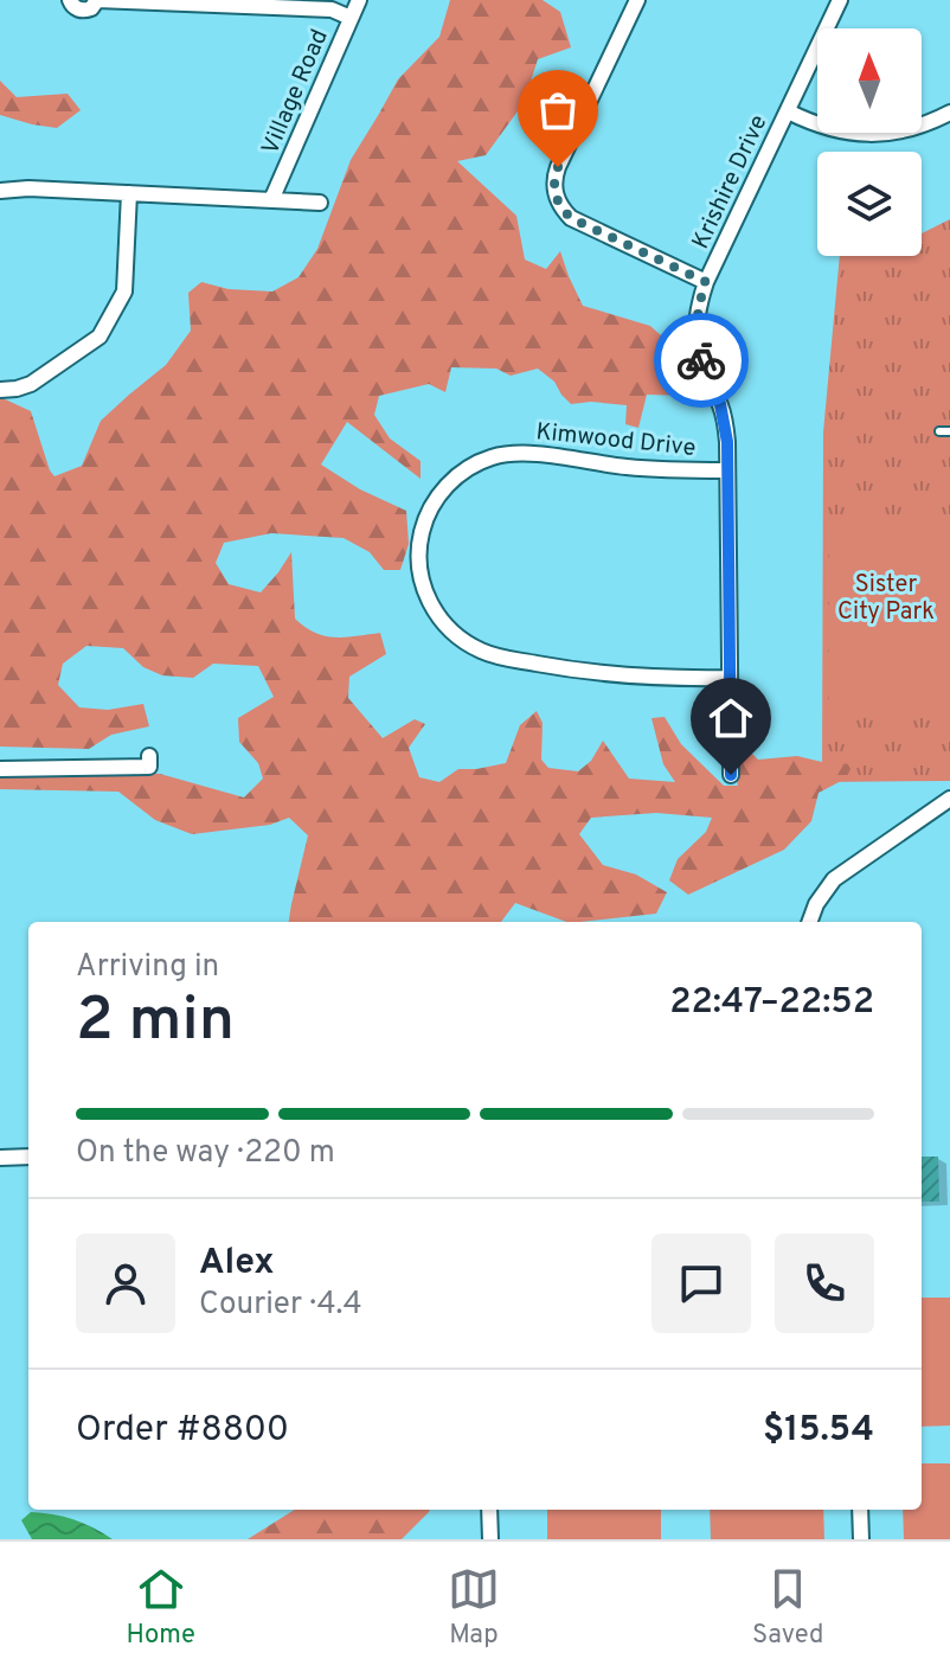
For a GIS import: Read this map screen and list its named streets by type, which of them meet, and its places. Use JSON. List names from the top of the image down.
{
  "streets": {
    "street": ["Village Road", "Krishire Drive", "Kimwood Drive"]
  },
  "crossings": [
    ["Krishire Drive", "Kimwood Drive"]
  ],
  "parks": ["Sister City Park"],
  "north": "top",
  "page": {
    "heading": ["2 min", "Arriving in", "22:47–22:52"],
    "panel": [
      "Alex",
      "Courier · 4.4",
      "Order #8800",
      "$15.54"
    ],
    "bar": "On the way · 220 m",
    "tabs": ["Home", "Map", "Saved"]
  }
}
